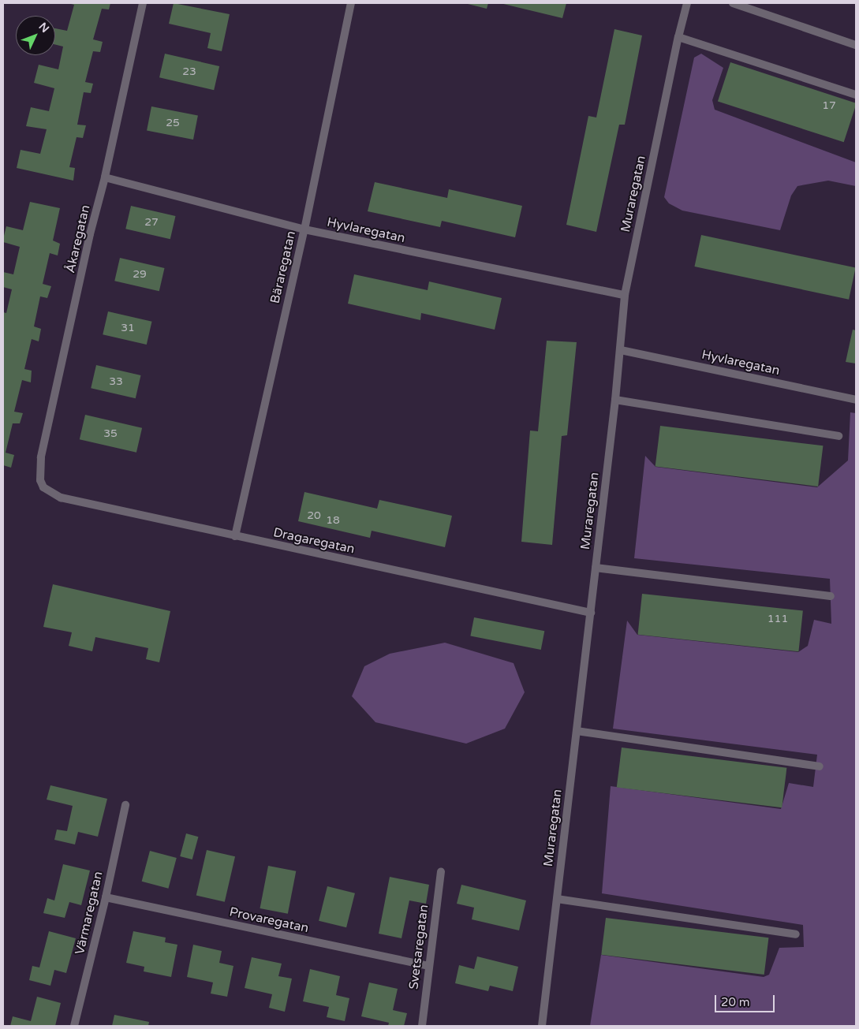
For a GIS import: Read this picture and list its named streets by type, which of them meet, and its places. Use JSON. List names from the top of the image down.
{
  "streets": {
    "street": [
      "Muraregatan",
      "Hyvlaregatan",
      "Åkaregatan",
      "Bäraregatan",
      "Dragaregatan",
      "Värmaregatan",
      "Provaregatan",
      "Svetsaregatan"
    ]
  },
  "crossings": [
    ["Muraregatan", "Hyvlaregatan"],
    ["Muraregatan", "Dragaregatan"],
    ["Hyvlaregatan", "Åkaregatan"],
    ["Hyvlaregatan", "Bäraregatan"],
    ["Åkaregatan", "Dragaregatan"],
    ["Bäraregatan", "Dragaregatan"],
    ["Värmaregatan", "Provaregatan"],
    ["Provaregatan", "Svetsaregatan"]
  ],
  "house_numbers": [
    "23",
    "17",
    "25",
    "27",
    "29",
    "31",
    "33",
    "35",
    "20",
    "18",
    "111"
  ],
  "scale_bar": "20 m",
  "north": "top right"
}
